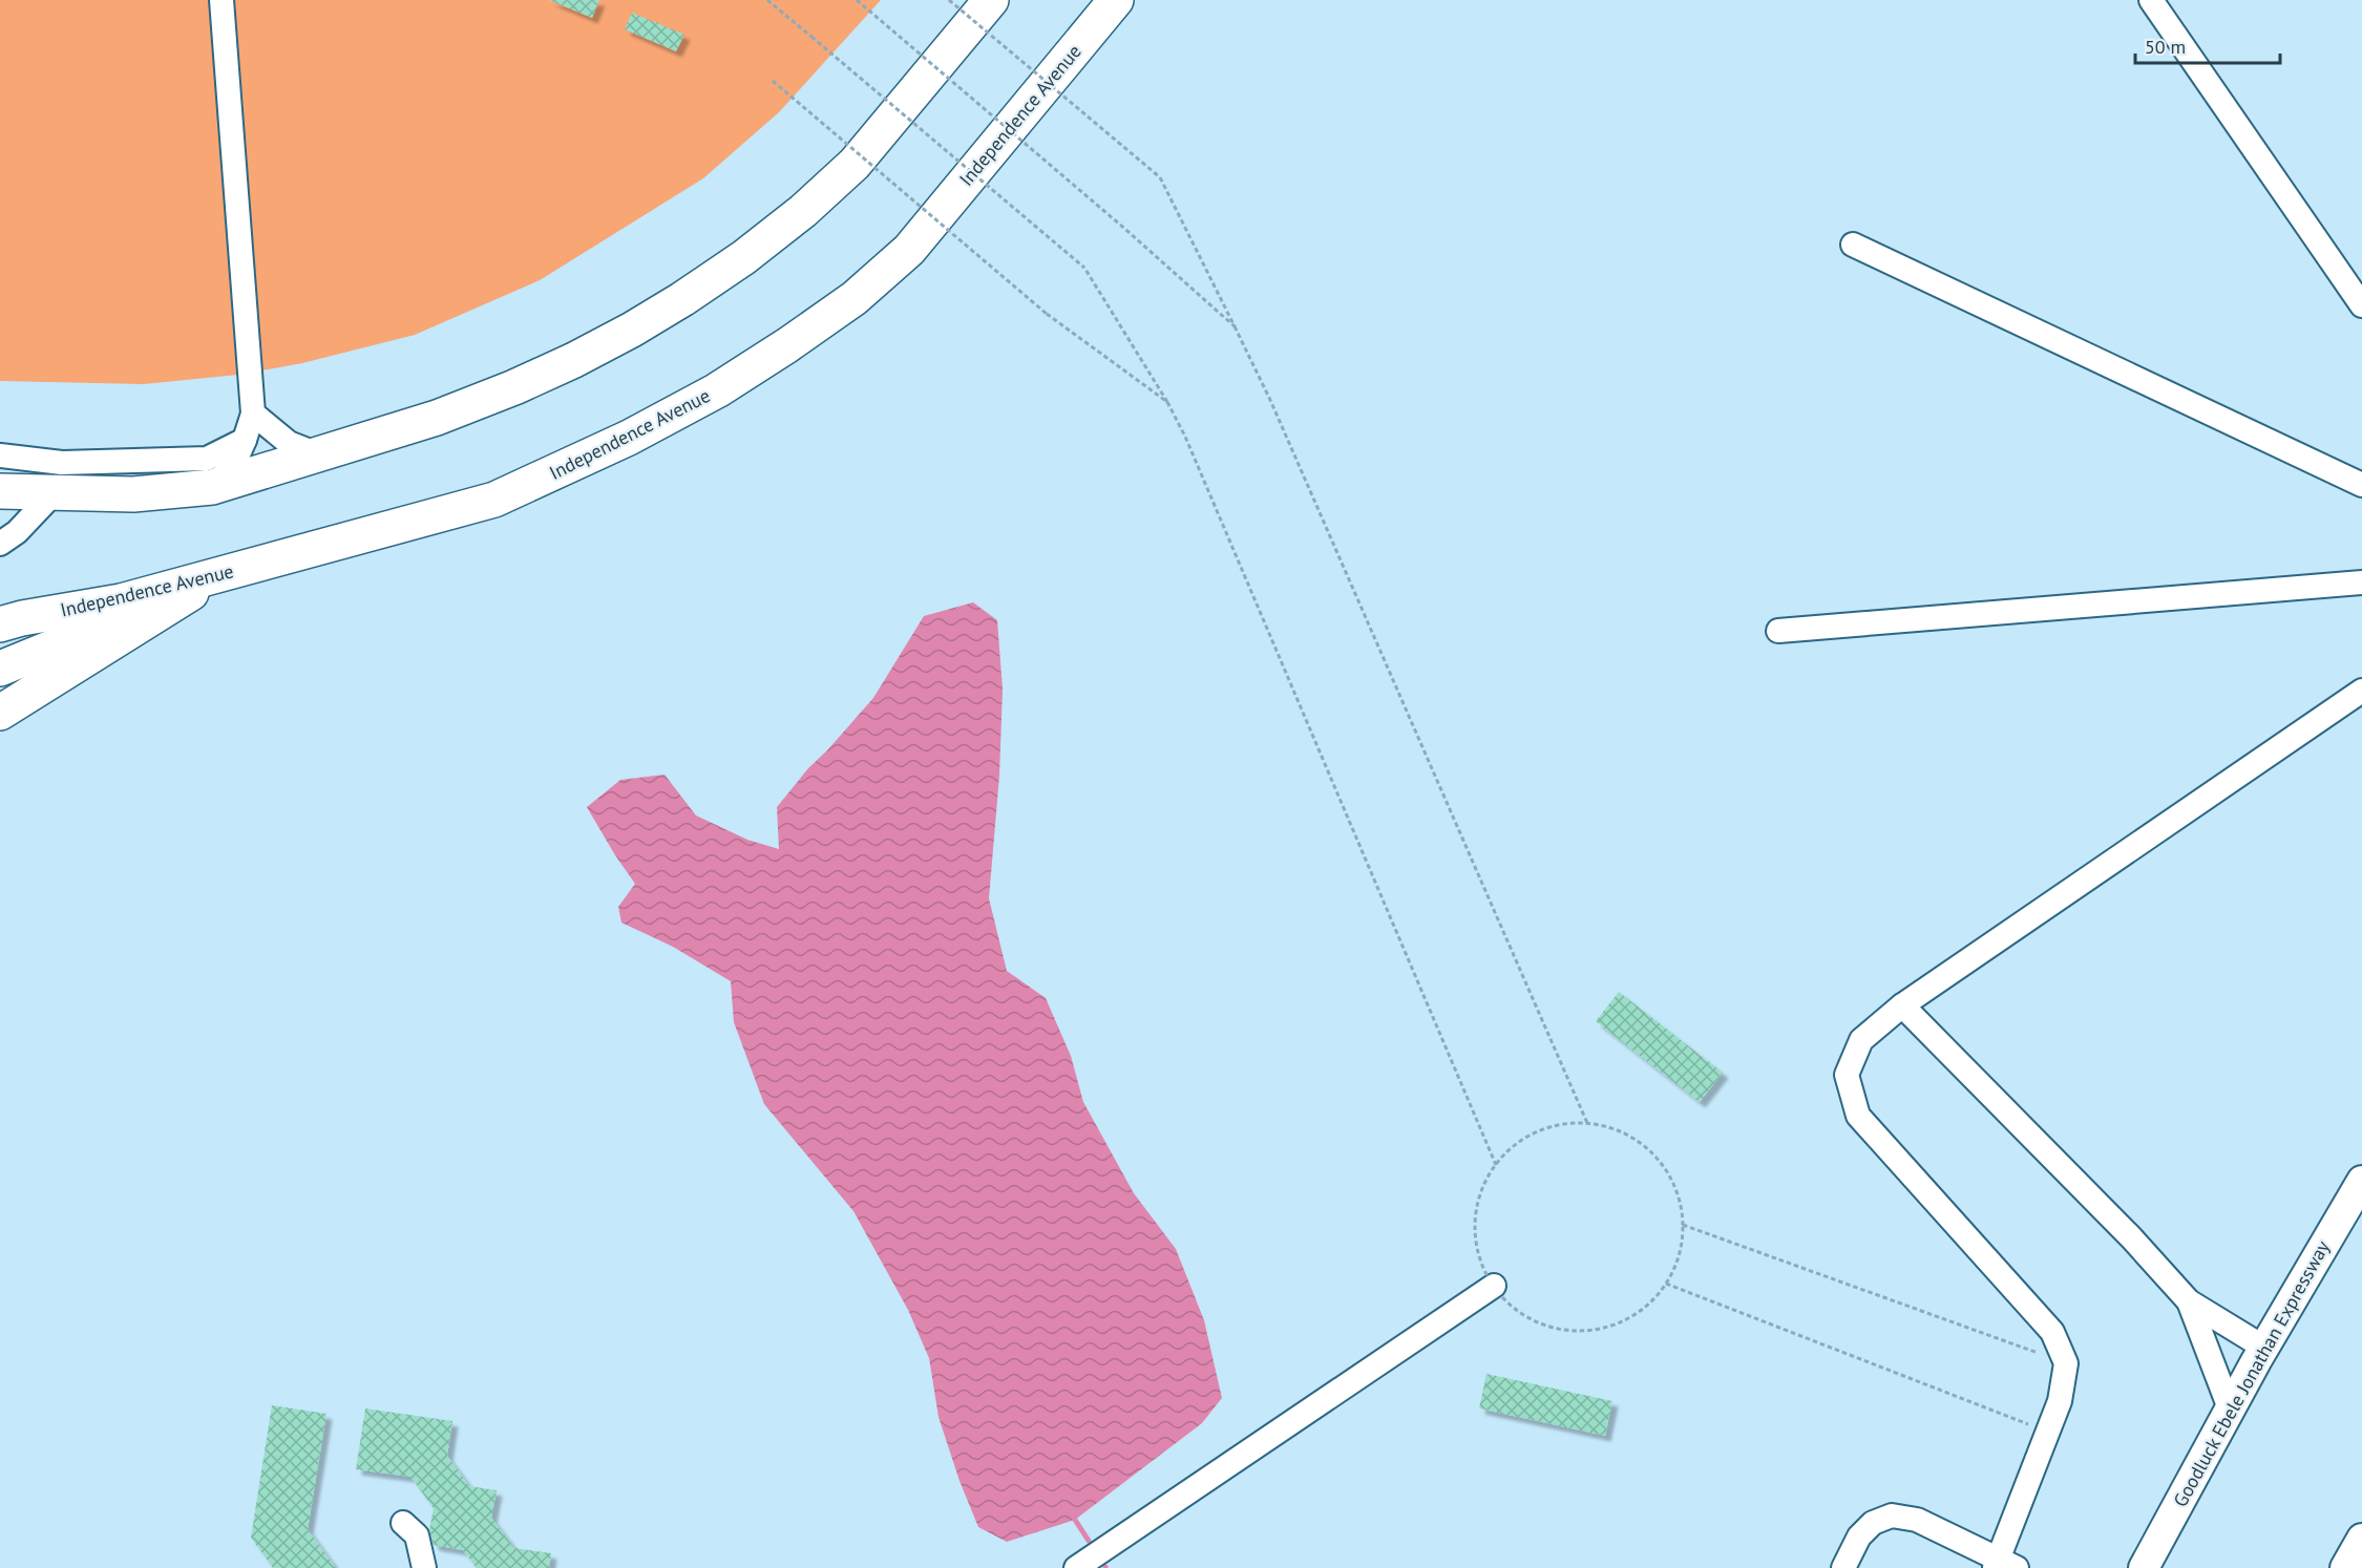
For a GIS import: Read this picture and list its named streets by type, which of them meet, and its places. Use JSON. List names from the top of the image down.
{
  "streets": {
    "highway": ["Independence Avenue"],
    "main road": ["Goodluck Ebele Jonathan Expressway"]
  },
  "scale_bar": "50 m"
}
